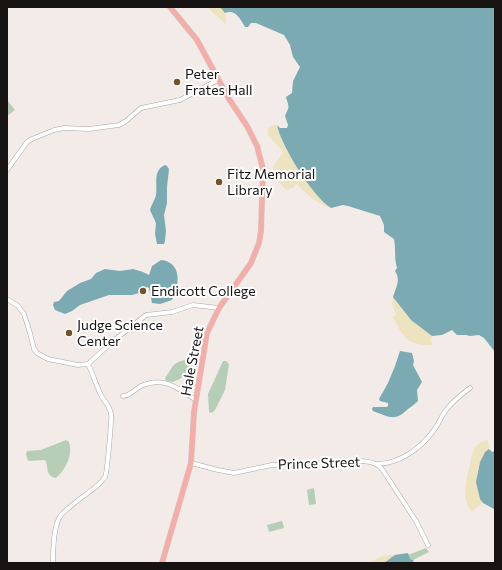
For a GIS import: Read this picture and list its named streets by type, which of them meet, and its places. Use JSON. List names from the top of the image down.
{
  "streets": {
    "main road": ["Hale Street"],
    "street": ["Prince Street"]
  },
  "crossings": [
    ["Hale Street", "Prince Street"]
  ],
  "places": [
    "Peter Frates Hall",
    "Fitz Memorial Library",
    "Endicott College",
    "Judge Science Center"
  ]
}
